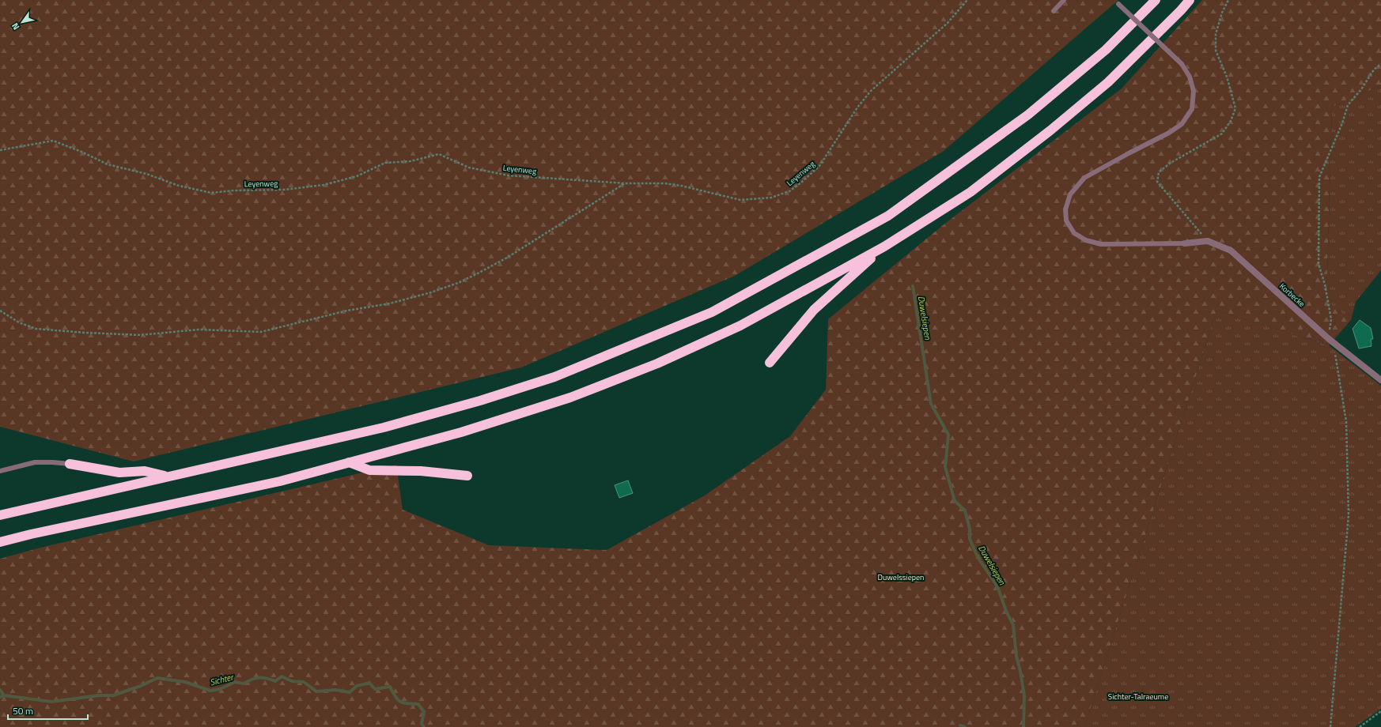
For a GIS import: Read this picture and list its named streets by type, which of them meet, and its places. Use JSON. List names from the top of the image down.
{
  "streets": {
    "street": ["Korbecke"],
    "path": ["Leyenweg"]
  },
  "water": ["Duwelsiepen", "Sichter"],
  "parks": ["Duwelssiepen", "Sichter-Talraeume"],
  "scale_bar": "50 m",
  "north": "bottom left"
}
